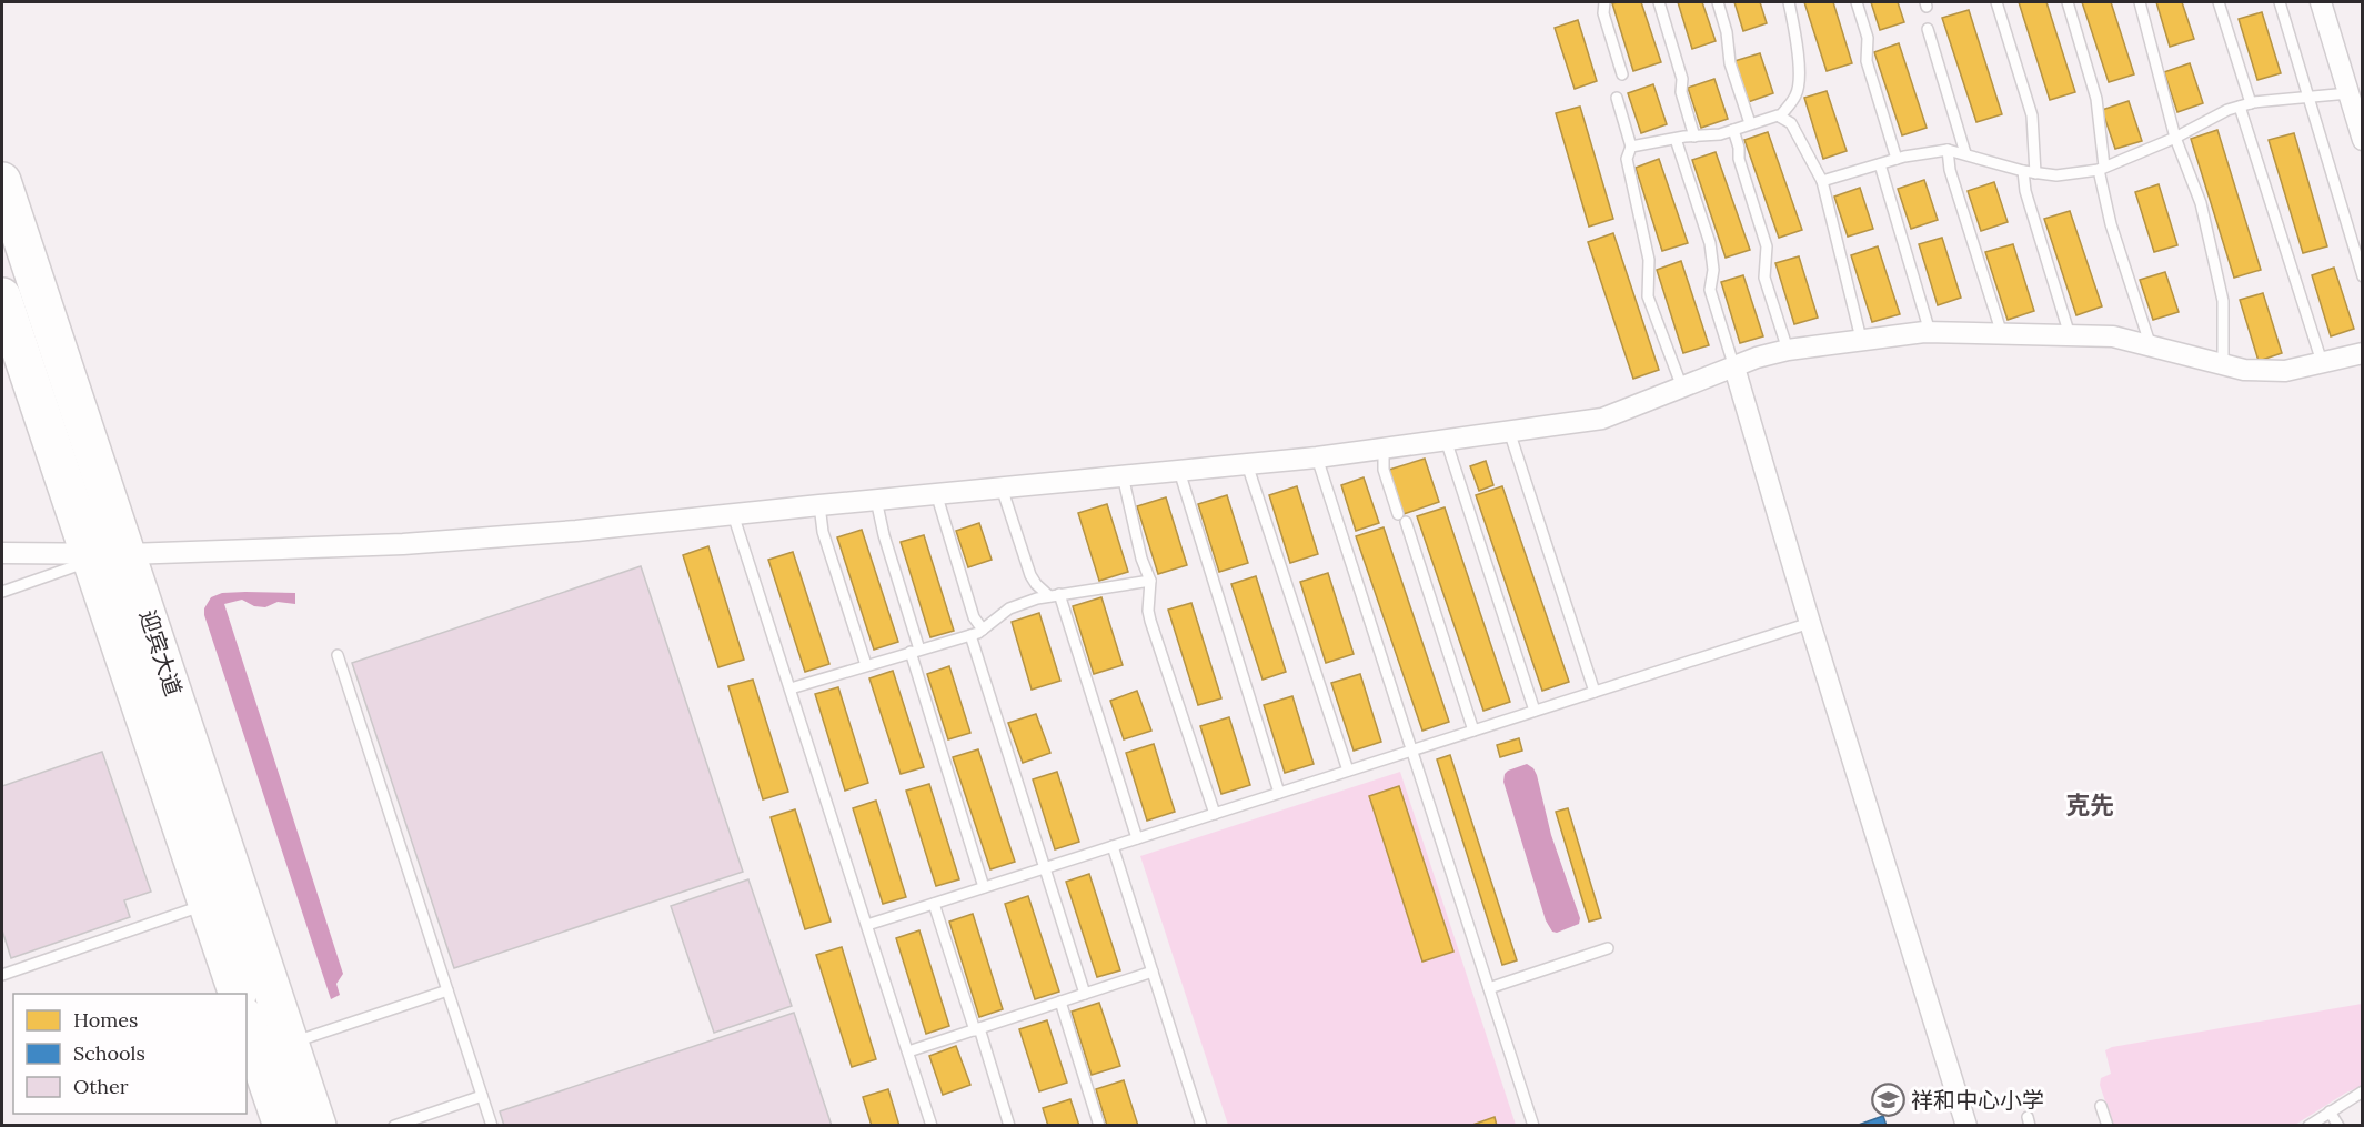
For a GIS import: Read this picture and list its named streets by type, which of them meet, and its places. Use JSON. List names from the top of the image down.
{
  "streets": {
    "highway": ["迎宾大道"]
  },
  "districts": ["克先"],
  "places": {
    "school or university": ["祥和中心小学"]
  },
  "legend": ["Homes", "Schools", "Other"]
}
